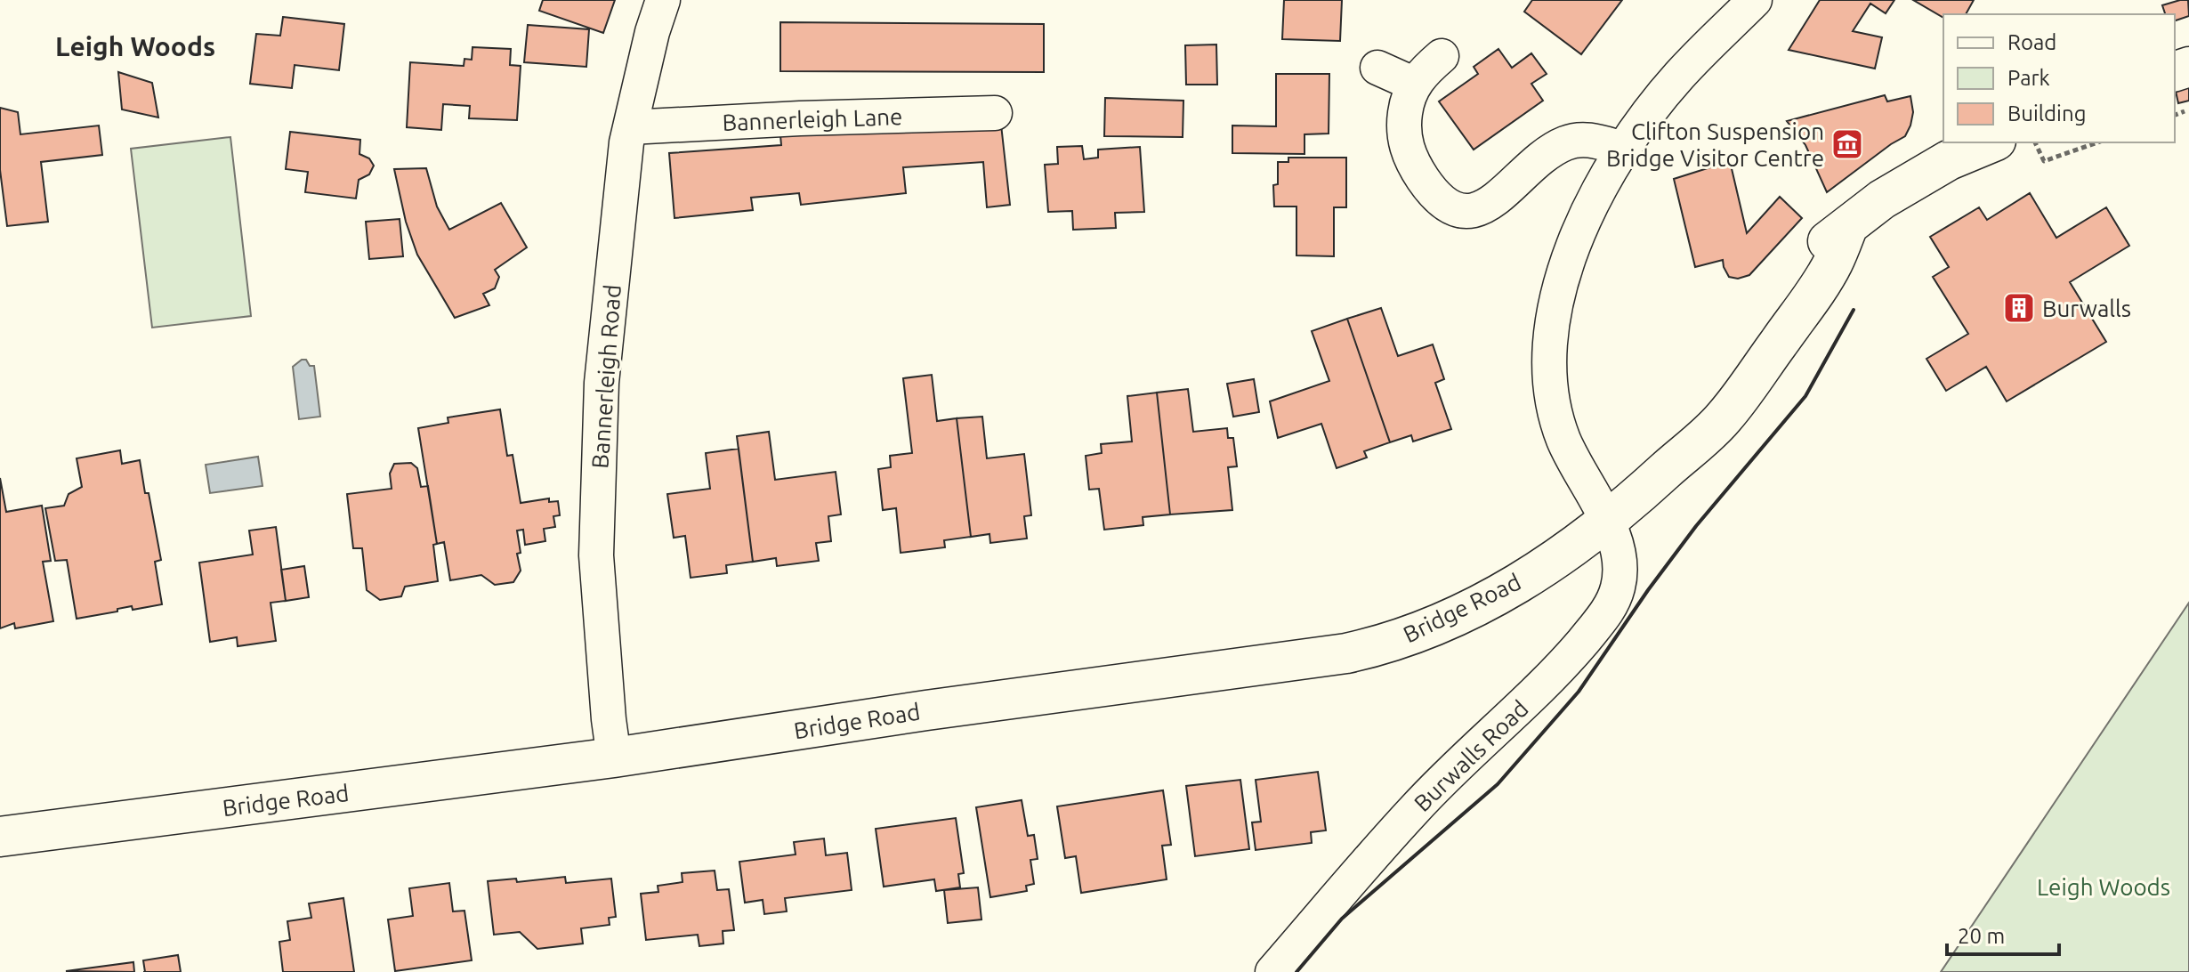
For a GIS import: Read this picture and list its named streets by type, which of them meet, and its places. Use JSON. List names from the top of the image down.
{
  "streets": {
    "main road": ["Bridge Road"],
    "street": ["Bannerleigh Lane", "Bannerleigh Road", "Burwalls Road"]
  },
  "crossings": [
    ["Bannerleigh Lane", "Bannerleigh Road"],
    ["Bannerleigh Road", "Bridge Road"],
    ["Bridge Road", "Burwalls Road"]
  ],
  "districts": ["Leigh Woods"],
  "parks": ["Leigh Woods"],
  "places": {
    "museum": ["Clifton Suspension Bridge Visitor Centre"],
    "building": ["Burwalls"]
  },
  "legend": ["Road", "Park", "Building"],
  "scale_bar": "20 m"
}
